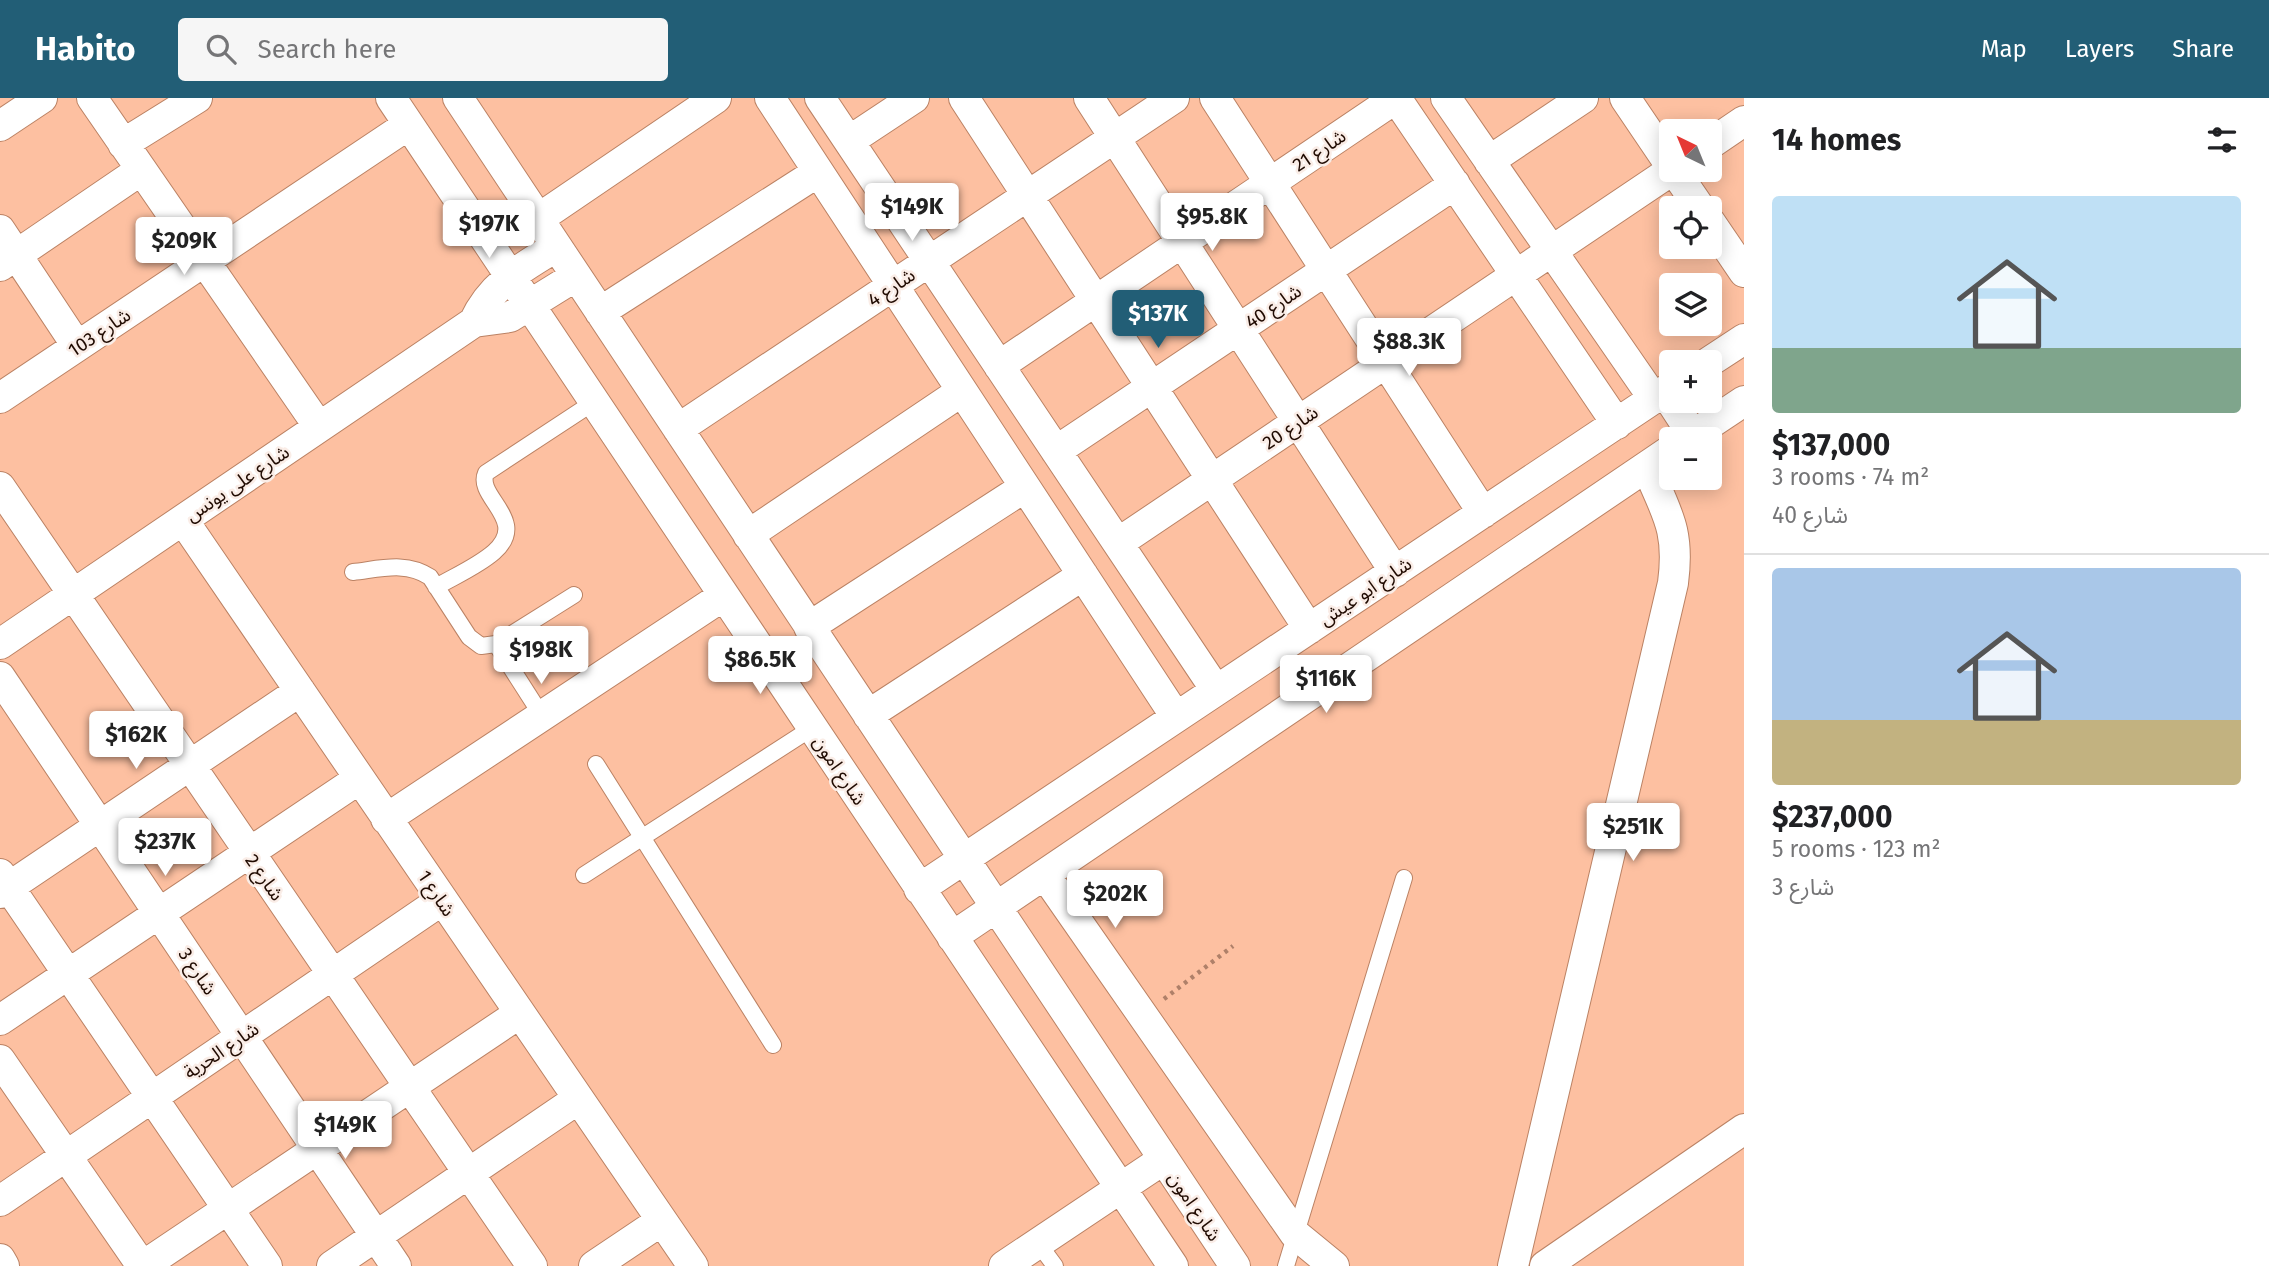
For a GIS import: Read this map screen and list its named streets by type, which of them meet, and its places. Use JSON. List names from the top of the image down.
{
  "streets": {
    "street": [
      "شارع 21",
      "شارع 4",
      "شارع 40",
      "شارع 103",
      "شارع 20",
      "شارع على يونس",
      "شارع ابو عيش",
      "شارع امون",
      "شارع 2",
      "شارع 1",
      "شارع 3",
      "شارع الحرية"
    ]
  },
  "crossings": [
    ["شارع 4", "شارع امون"],
    ["شارع 103", "شارع امون"],
    ["شارع على يونس", "شارع امون"],
    ["شارع على يونس", "شارع 2"],
    ["شارع على يونس", "شارع 1"],
    ["شارع ابو عيش", "شارع امون"],
    ["شارع 2", "شارع الحرية"],
    ["شارع 1", "شارع الحرية"],
    ["شارع 3", "شارع الحرية"]
  ],
  "north": "top left",
  "page": {
    "header": "Habito",
    "search": "Search here",
    "nav": ["Map", "Layers", "Share"],
    "heading": "14 homes",
    "map_buttons": ["+", "−"],
    "list": [
      {
        "name": "$137,000",
        "note": "3 rooms · 74 m² · شارع 40"
      },
      {
        "name": "$237,000",
        "note": "5 rooms · 123 m² · شارع 3"
      }
    ],
    "price": [
      "$149K",
      "$95.8K",
      "$197K",
      "$209K",
      "$137K",
      "$88.3K",
      "$198K",
      "$86.5K",
      "$116K",
      "$162K",
      "$251K",
      "$237K",
      "$202K",
      "$149K"
    ]
  }
}
